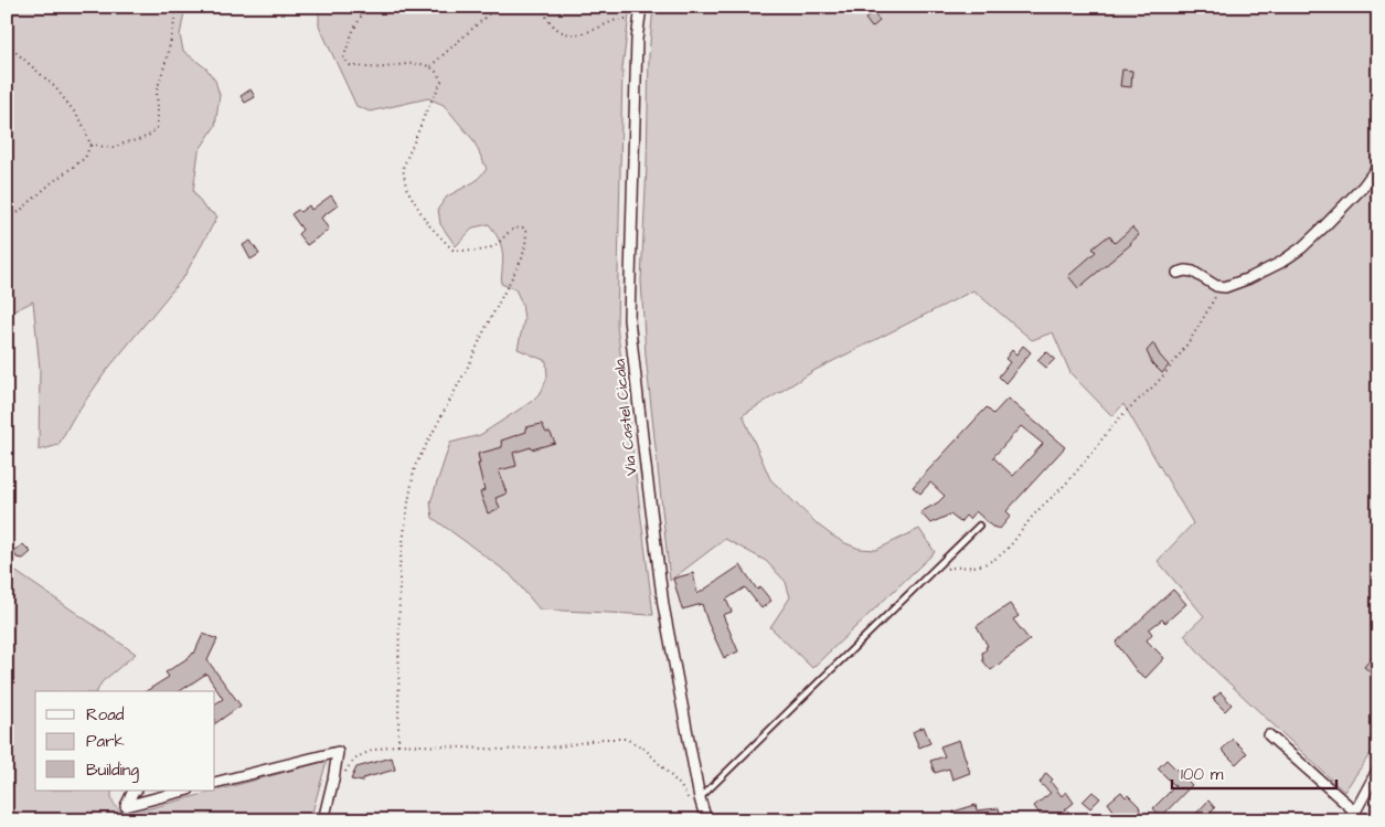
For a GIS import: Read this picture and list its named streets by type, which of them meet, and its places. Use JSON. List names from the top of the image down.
{
  "streets": {
    "street": ["Via Castel Cicala"]
  },
  "legend": ["Road", "Park", "Building"],
  "scale_bar": "100 m"
}
